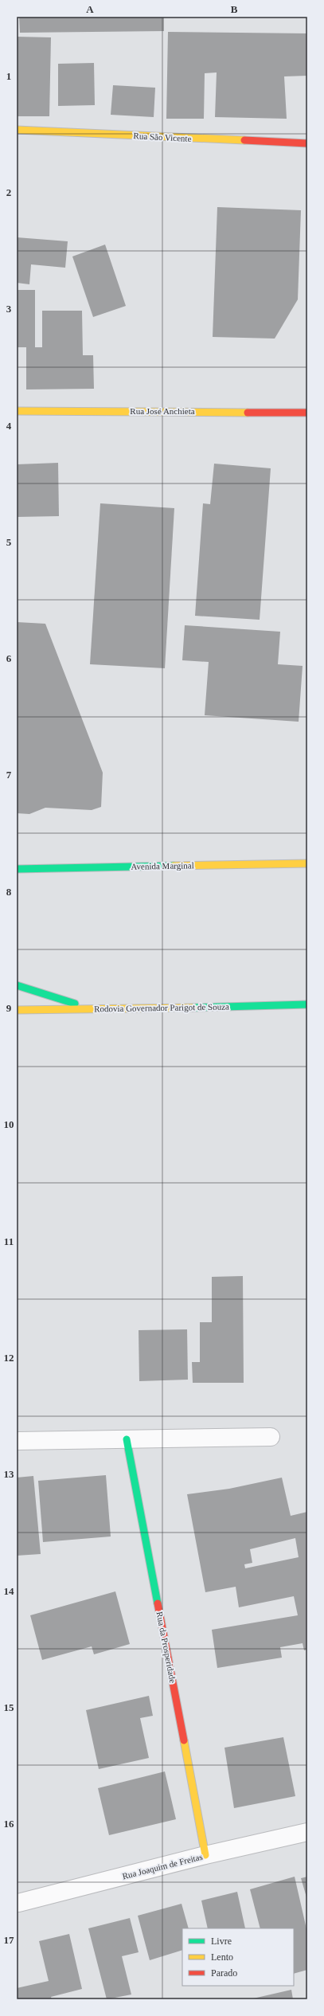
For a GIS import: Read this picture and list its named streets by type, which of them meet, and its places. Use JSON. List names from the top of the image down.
{
  "streets": {
    "street": [
      "Rua São Vicente",
      "Rua José Anchieta",
      "Avenida Marginal",
      "Rodovia Governador Parigot de Souza",
      "Rua da Prosperidade",
      "Rua Joaquim de Freitas"
    ]
  },
  "crossings": [
    ["Rua da Prosperidade", "Rua Joaquim de Freitas"]
  ],
  "legend": ["Livre", "Lento", "Parado"],
  "grid": {
    "columns": ["A", "B"],
    "rows": [
      "1",
      "2",
      "3",
      "4",
      "5",
      "6",
      "7",
      "8",
      "9",
      "10",
      "11",
      "12",
      "13",
      "14",
      "15",
      "16",
      "17"
    ]
  }
}
